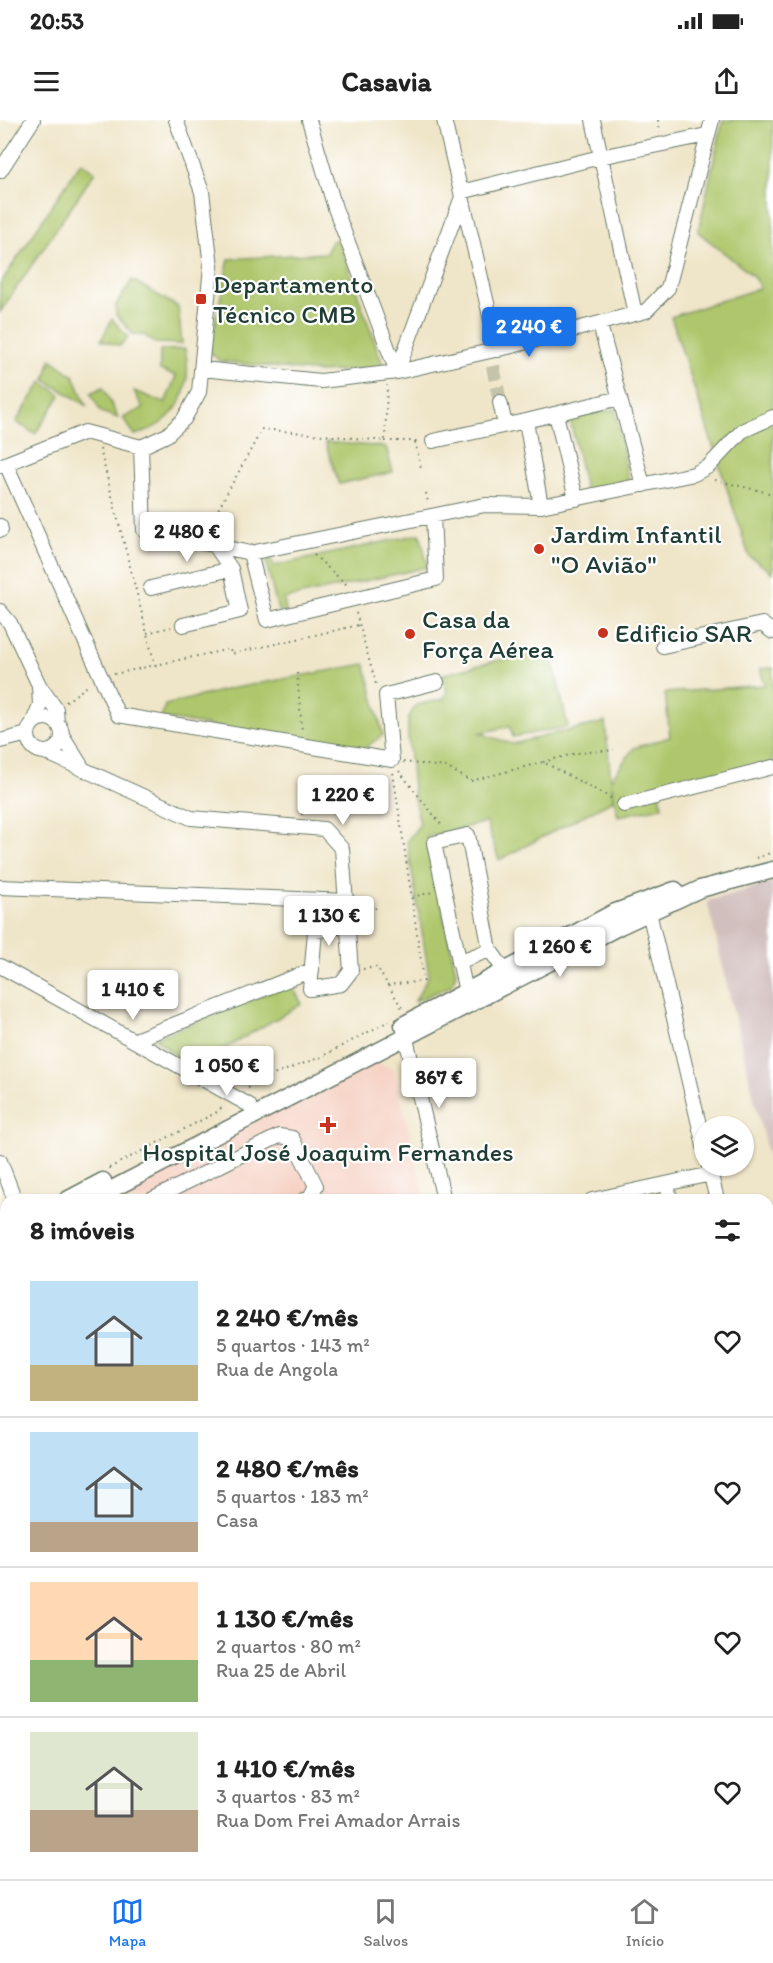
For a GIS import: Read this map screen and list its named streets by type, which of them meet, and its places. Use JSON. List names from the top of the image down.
{
  "places": {
    "transit": ["Departamento Técnico CMB"],
    "other": ["Jardim Infantil \"O Avião\"", "Edificio SAR", "Casa da Força Aérea"],
    "health": ["Hospital José Joaquim Fernandes"]
  },
  "page": {
    "status": "20:53",
    "header": "Casavia",
    "price": [
      "2 240 €",
      "2 480 €",
      "1 220 €",
      "1 130 €",
      "1 260 €",
      "1 410 €",
      "1 050 €",
      "867 €"
    ],
    "heading": "8 imóveis",
    "list": [
      {
        "name": "2 240 €/mês",
        "note": "5 quartos · 143 m² · Rua de Angola"
      },
      {
        "name": "2 480 €/mês",
        "note": "5 quartos · 183 m² · Casa"
      },
      {
        "name": "1 130 €/mês",
        "note": "2 quartos · 80 m² · Rua 25 de Abril"
      },
      {
        "name": "1 410 €/mês",
        "note": "3 quartos · 83 m² · Rua Dom Frei Amador Arrais"
      }
    ],
    "tabs": ["Mapa", "Salvos", "Início"]
  }
}
